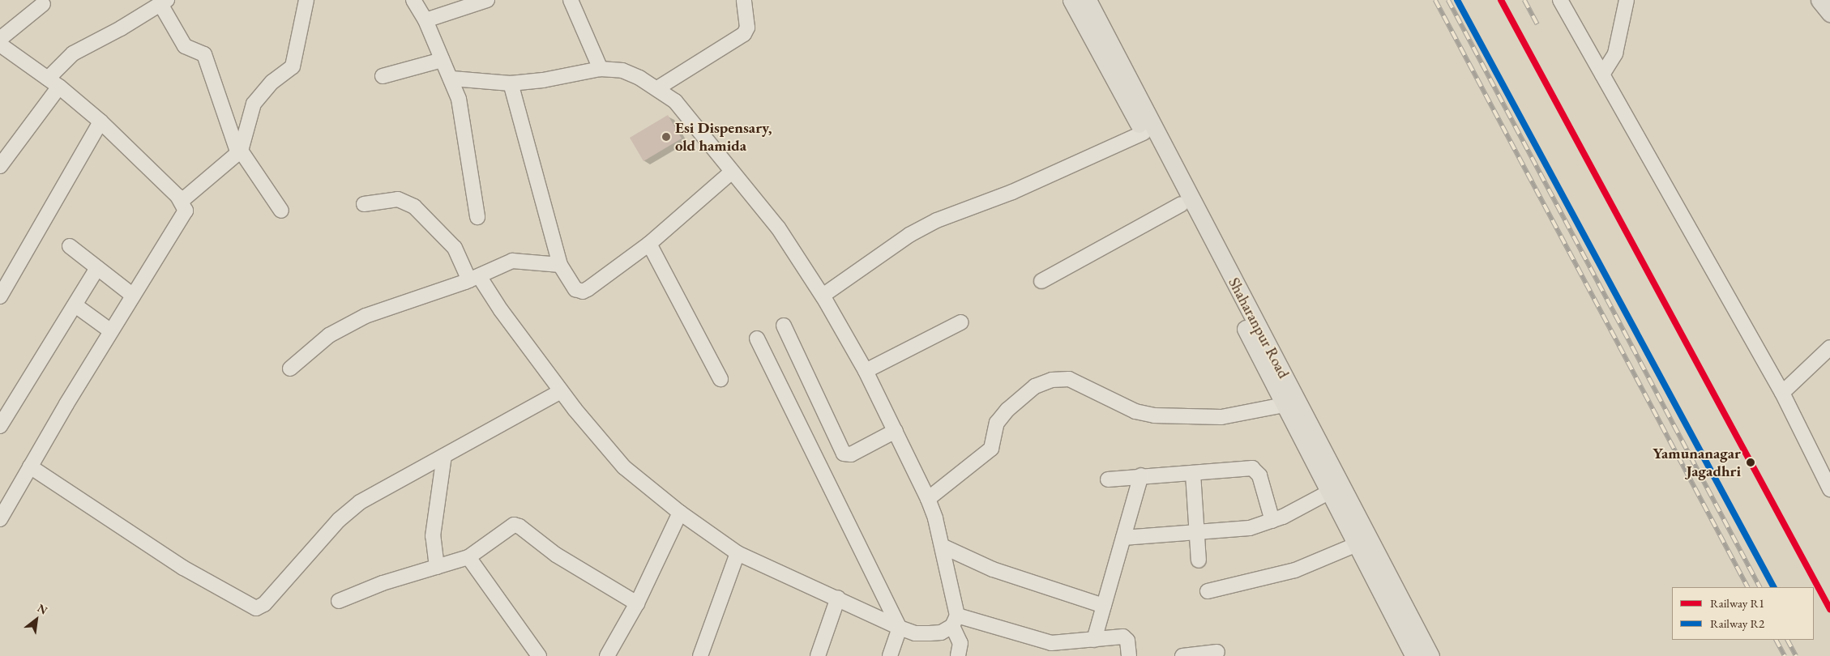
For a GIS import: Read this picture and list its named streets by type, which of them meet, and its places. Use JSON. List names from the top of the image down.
{
  "streets": {
    "main road": ["Shaharanpur Road"]
  },
  "places": ["Esi Dispensary, old hamida", "Yamunanagar Jagadhri"],
  "lines": ["rail line R1", "rail line R2"],
  "legend": ["Railway R1", "Railway R2"],
  "north": "top right"
}
